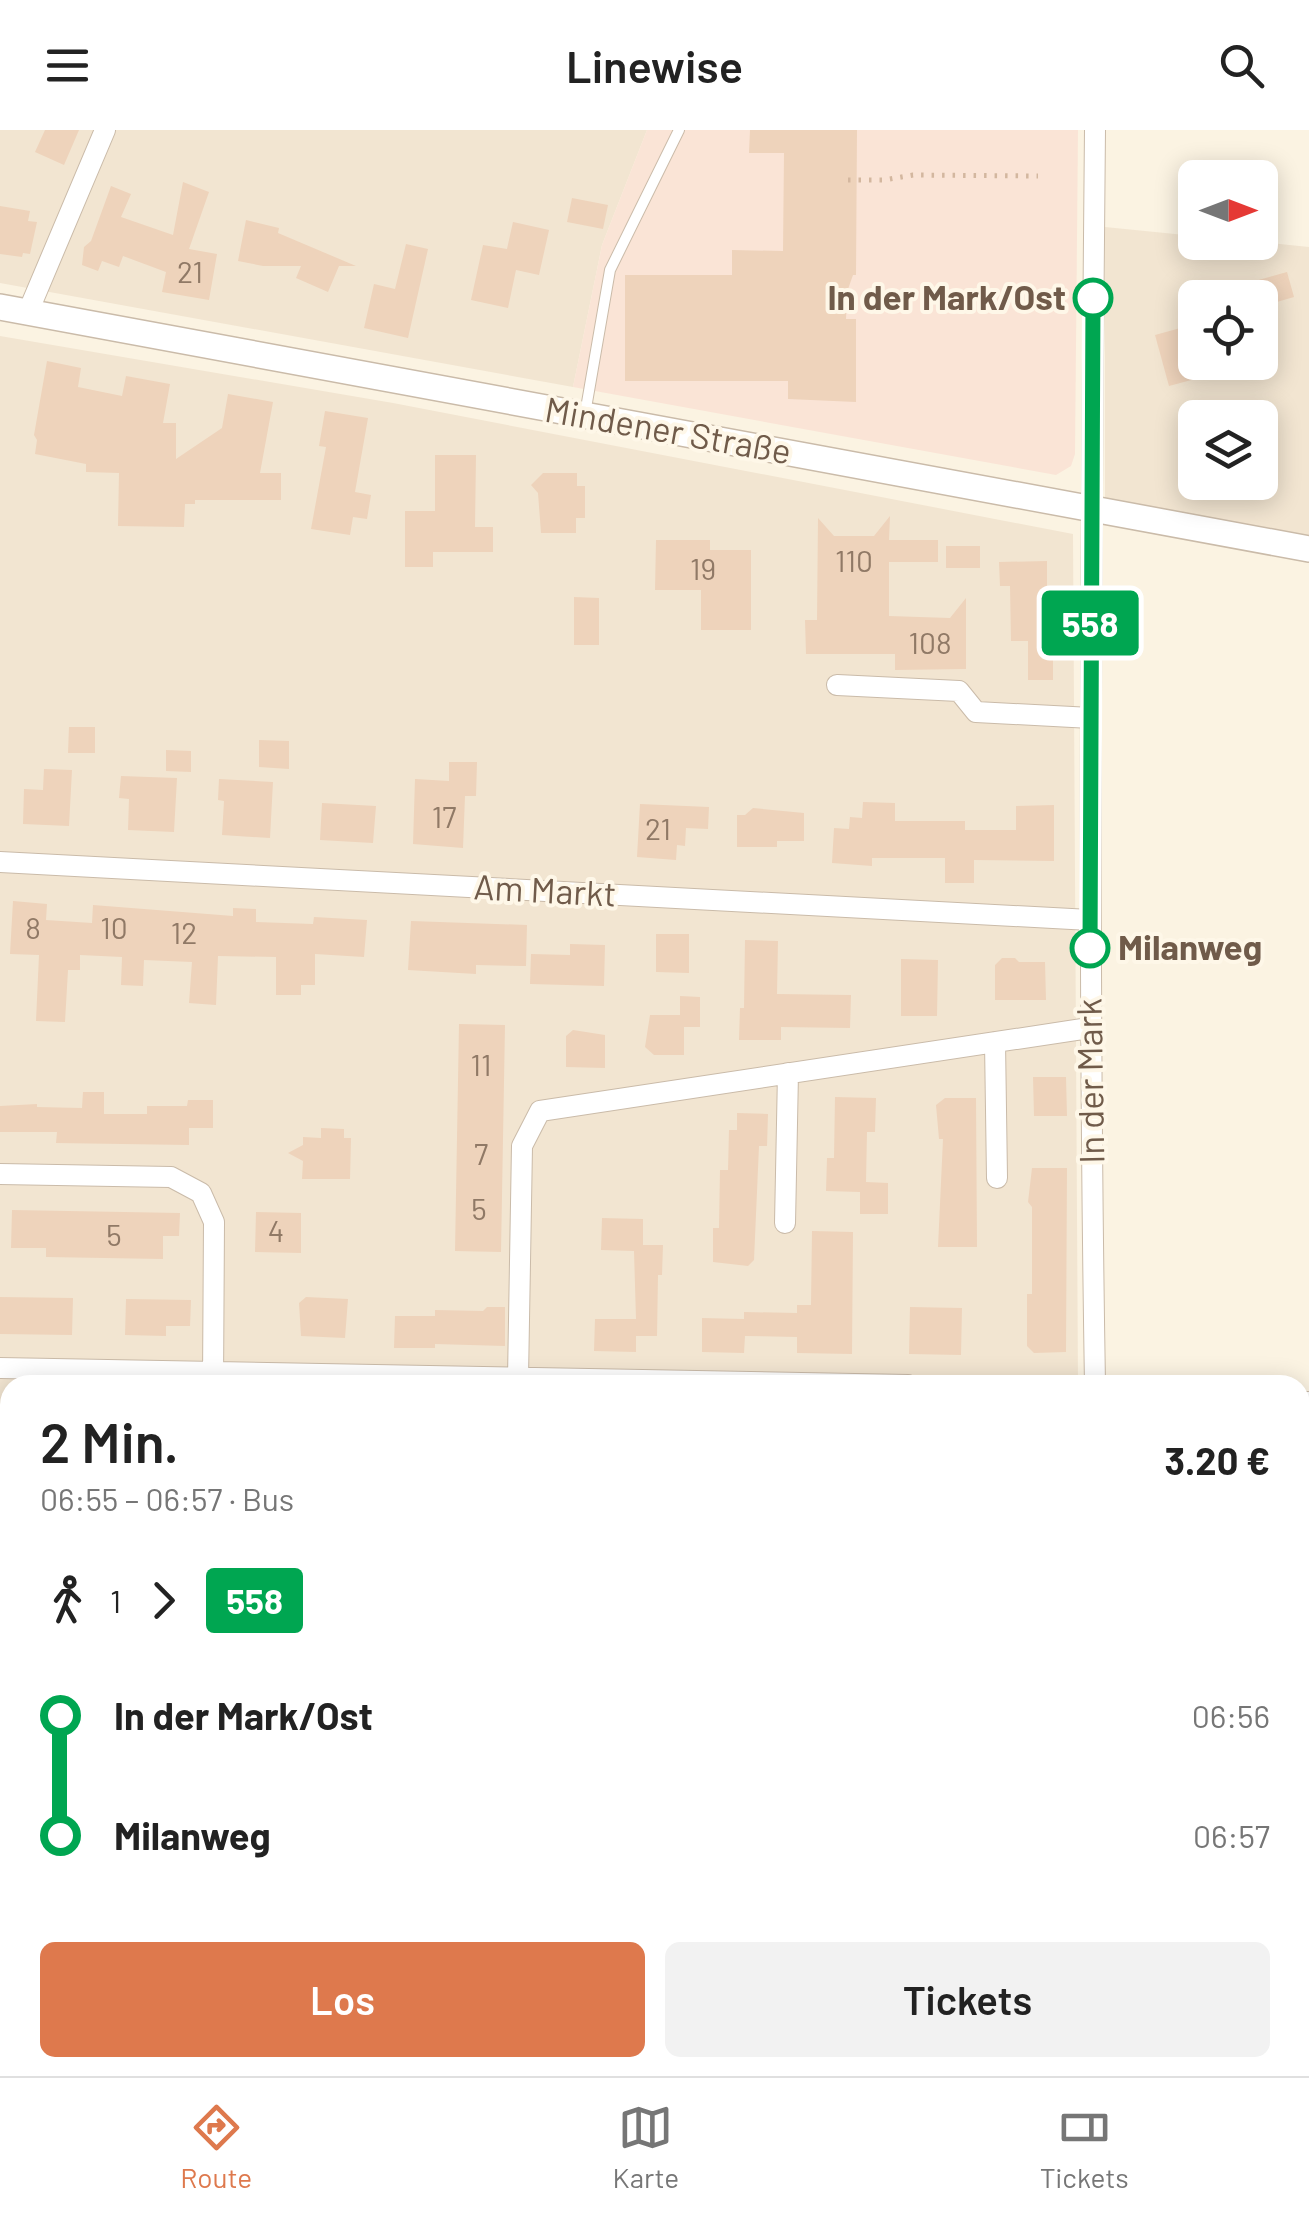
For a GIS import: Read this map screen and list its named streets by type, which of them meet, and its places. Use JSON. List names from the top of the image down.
{
  "streets": {
    "street": ["Mindener Straße", "Am Markt", "In der Mark"]
  },
  "crossings": [
    ["Mindener Straße", "In der Mark"],
    ["Am Markt", "In der Mark"]
  ],
  "places": ["In der Mark/Ost", "Milanweg"],
  "lines": ["bus line 558"],
  "house_numbers": [
    "21",
    "110",
    "19",
    "108",
    "17",
    "21",
    "8",
    "10",
    "12",
    "11",
    "7",
    "5",
    "4",
    "5"
  ],
  "north": "right",
  "page": {
    "header": "Linewise",
    "on_map": "558",
    "heading": ["2 Min.", "06:55 – 06:57 · Bus", "3.20 €"],
    "legs": ["1", "558"],
    "list": [
      {
        "name": "In der Mark/Ost",
        "value": "06:56"
      },
      {
        "name": "Milanweg",
        "value": "06:57"
      }
    ],
    "buttons": ["Los", "Tickets"],
    "tabs": ["Route", "Karte", "Tickets"]
  }
}
